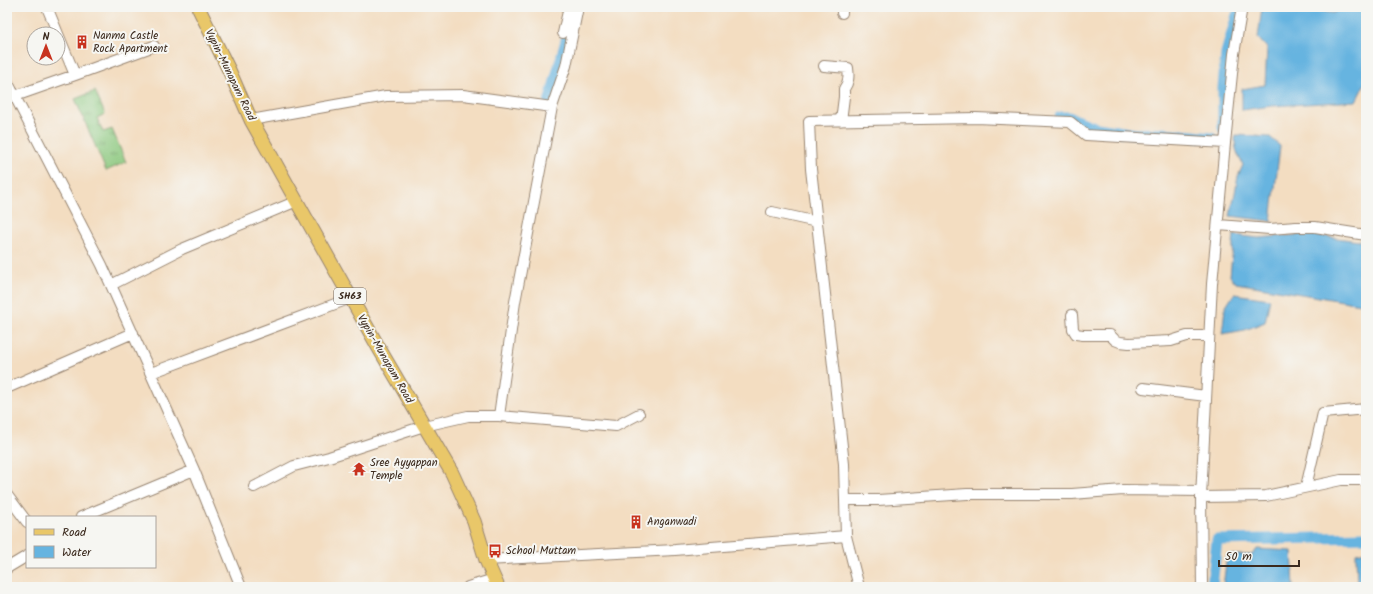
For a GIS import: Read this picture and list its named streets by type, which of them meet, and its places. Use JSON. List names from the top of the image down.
{
  "streets": {
    "main road": ["Vypin-Munapam Road", "SH63"]
  },
  "places": {
    "building": ["Nanma Castle Rock Apartment", "Anganwadi"],
    "temple": ["Sree Ayyappan Temple"],
    "bus stop": ["School Muttam"]
  },
  "legend": ["Road", "Water"],
  "scale_bar": "50 m",
  "north": "top"
}
